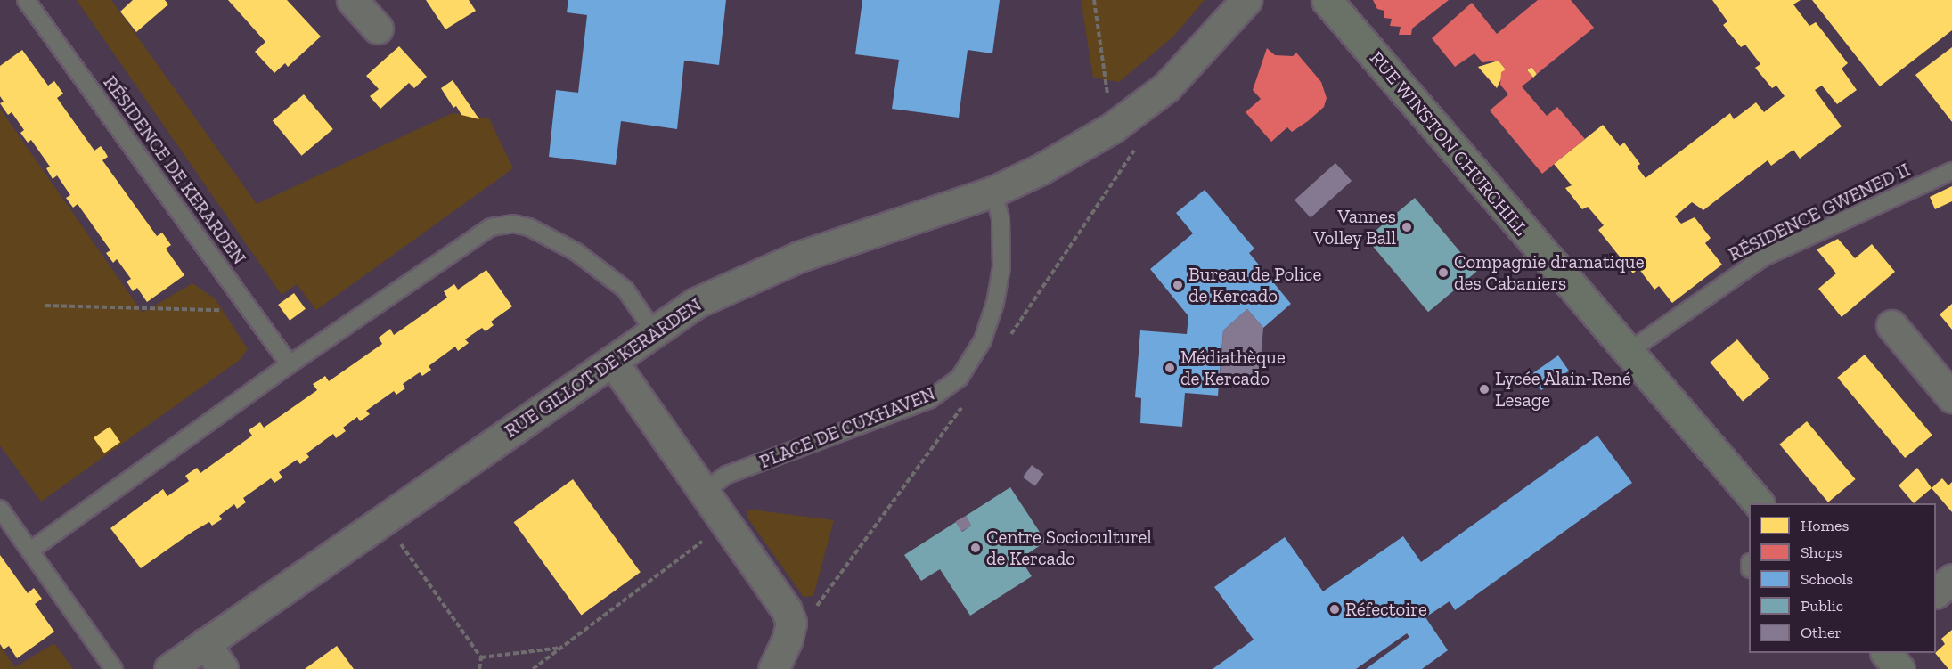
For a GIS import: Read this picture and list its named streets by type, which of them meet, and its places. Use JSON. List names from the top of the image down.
{
  "streets": {
    "street": ["RUE WINSTON CHURCHILL", "RUE GILLOT DE KERARDEN"],
    "lane": ["RÉSIDENCE DE KERARDEN", "RÉSIDENCE GWENED II", "PLACE DE CUXHAVEN"]
  },
  "crossings": [
    ["RUE WINSTON CHURCHILL", "RÉSIDENCE GWENED II"],
    ["RUE GILLOT DE KERARDEN", "PLACE DE CUXHAVEN"]
  ],
  "places": [
    "Vannes Volley Ball",
    "Compagnie dramatique des Cabaniers",
    "Bureau de Police de Kercado",
    "Médiathèque de Kercado",
    "Lycée Alain-René Lesage",
    "Centre Socioculturel de Kercado",
    "Réfectoire"
  ],
  "legend": [
    "Homes",
    "Shops",
    "Schools",
    "Public",
    "Other"
  ]
}
